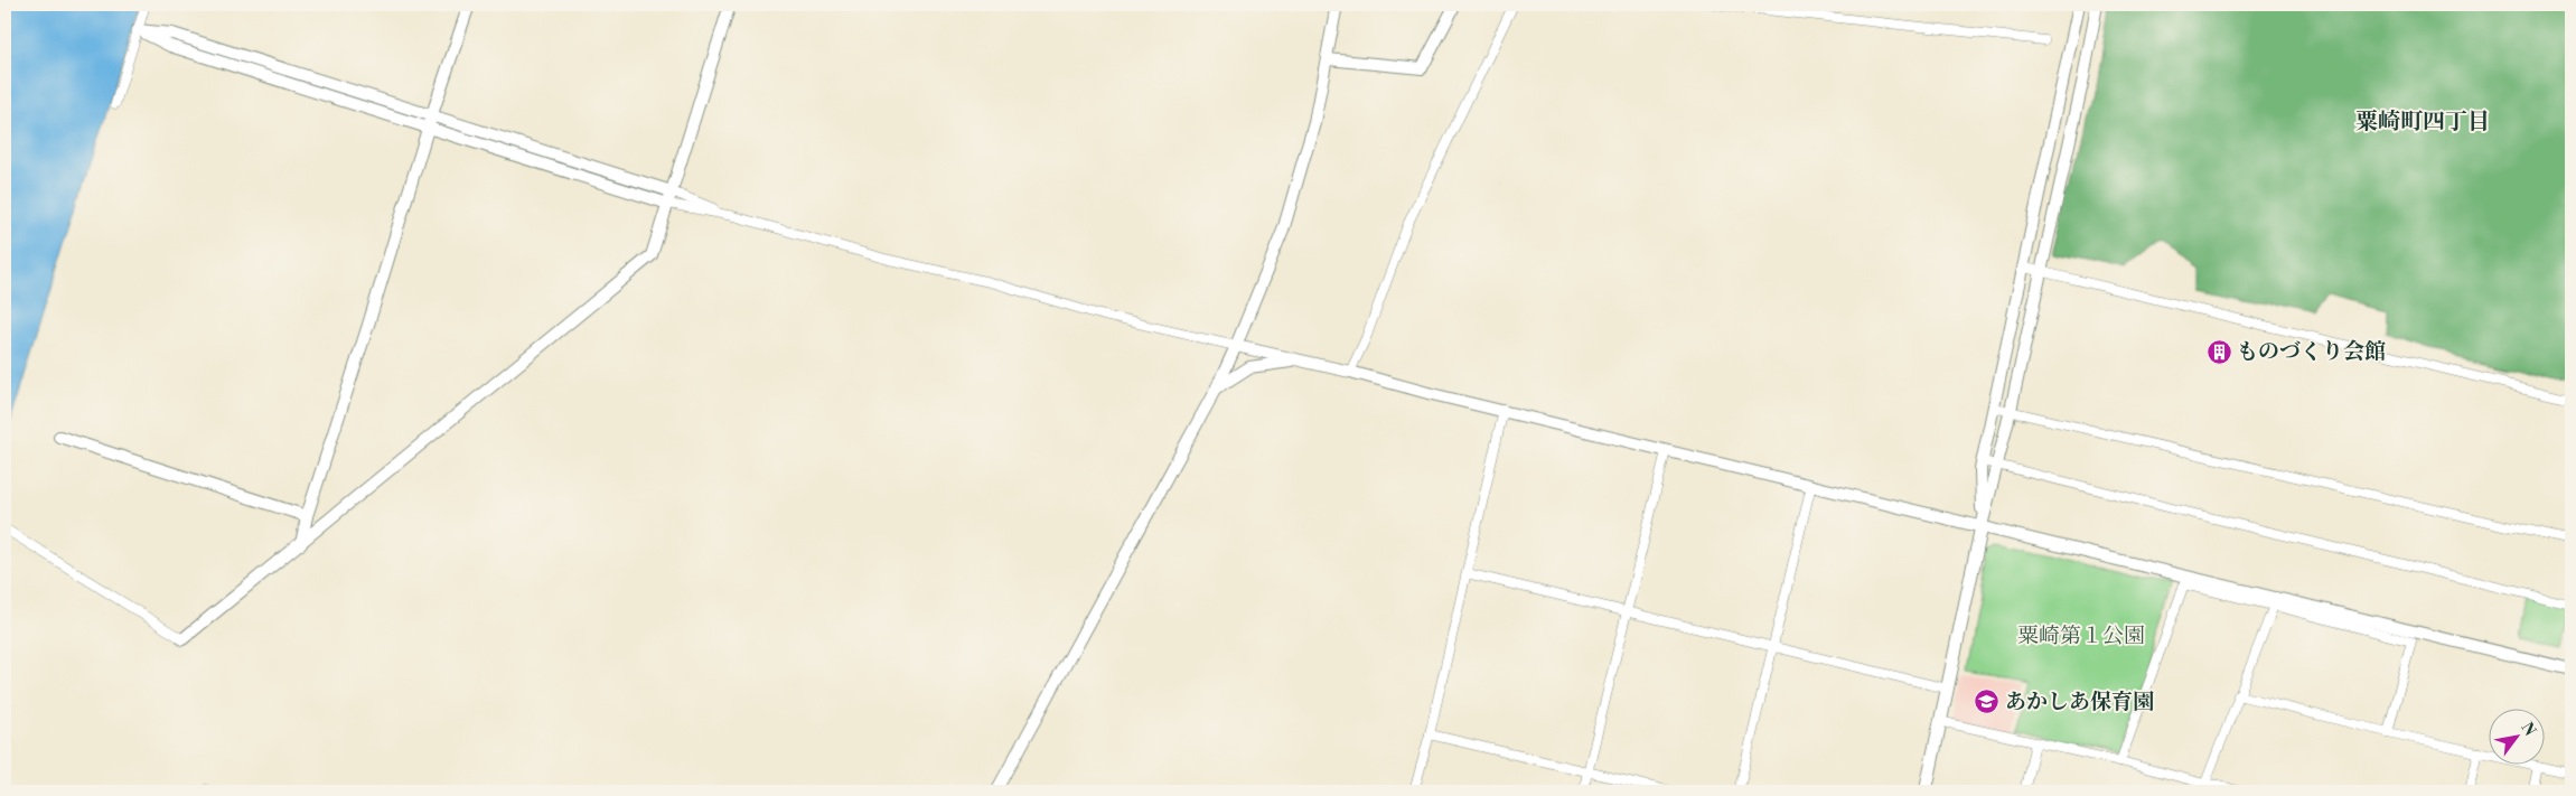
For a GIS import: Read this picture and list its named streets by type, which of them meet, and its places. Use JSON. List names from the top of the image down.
{
  "districts": ["粟崎町四丁目"],
  "parks": ["粟崎第１公園"],
  "places": {
    "building": ["ものづくり会館"],
    "school or university": ["あかしあ保育園"]
  },
  "north": "top right"
}
